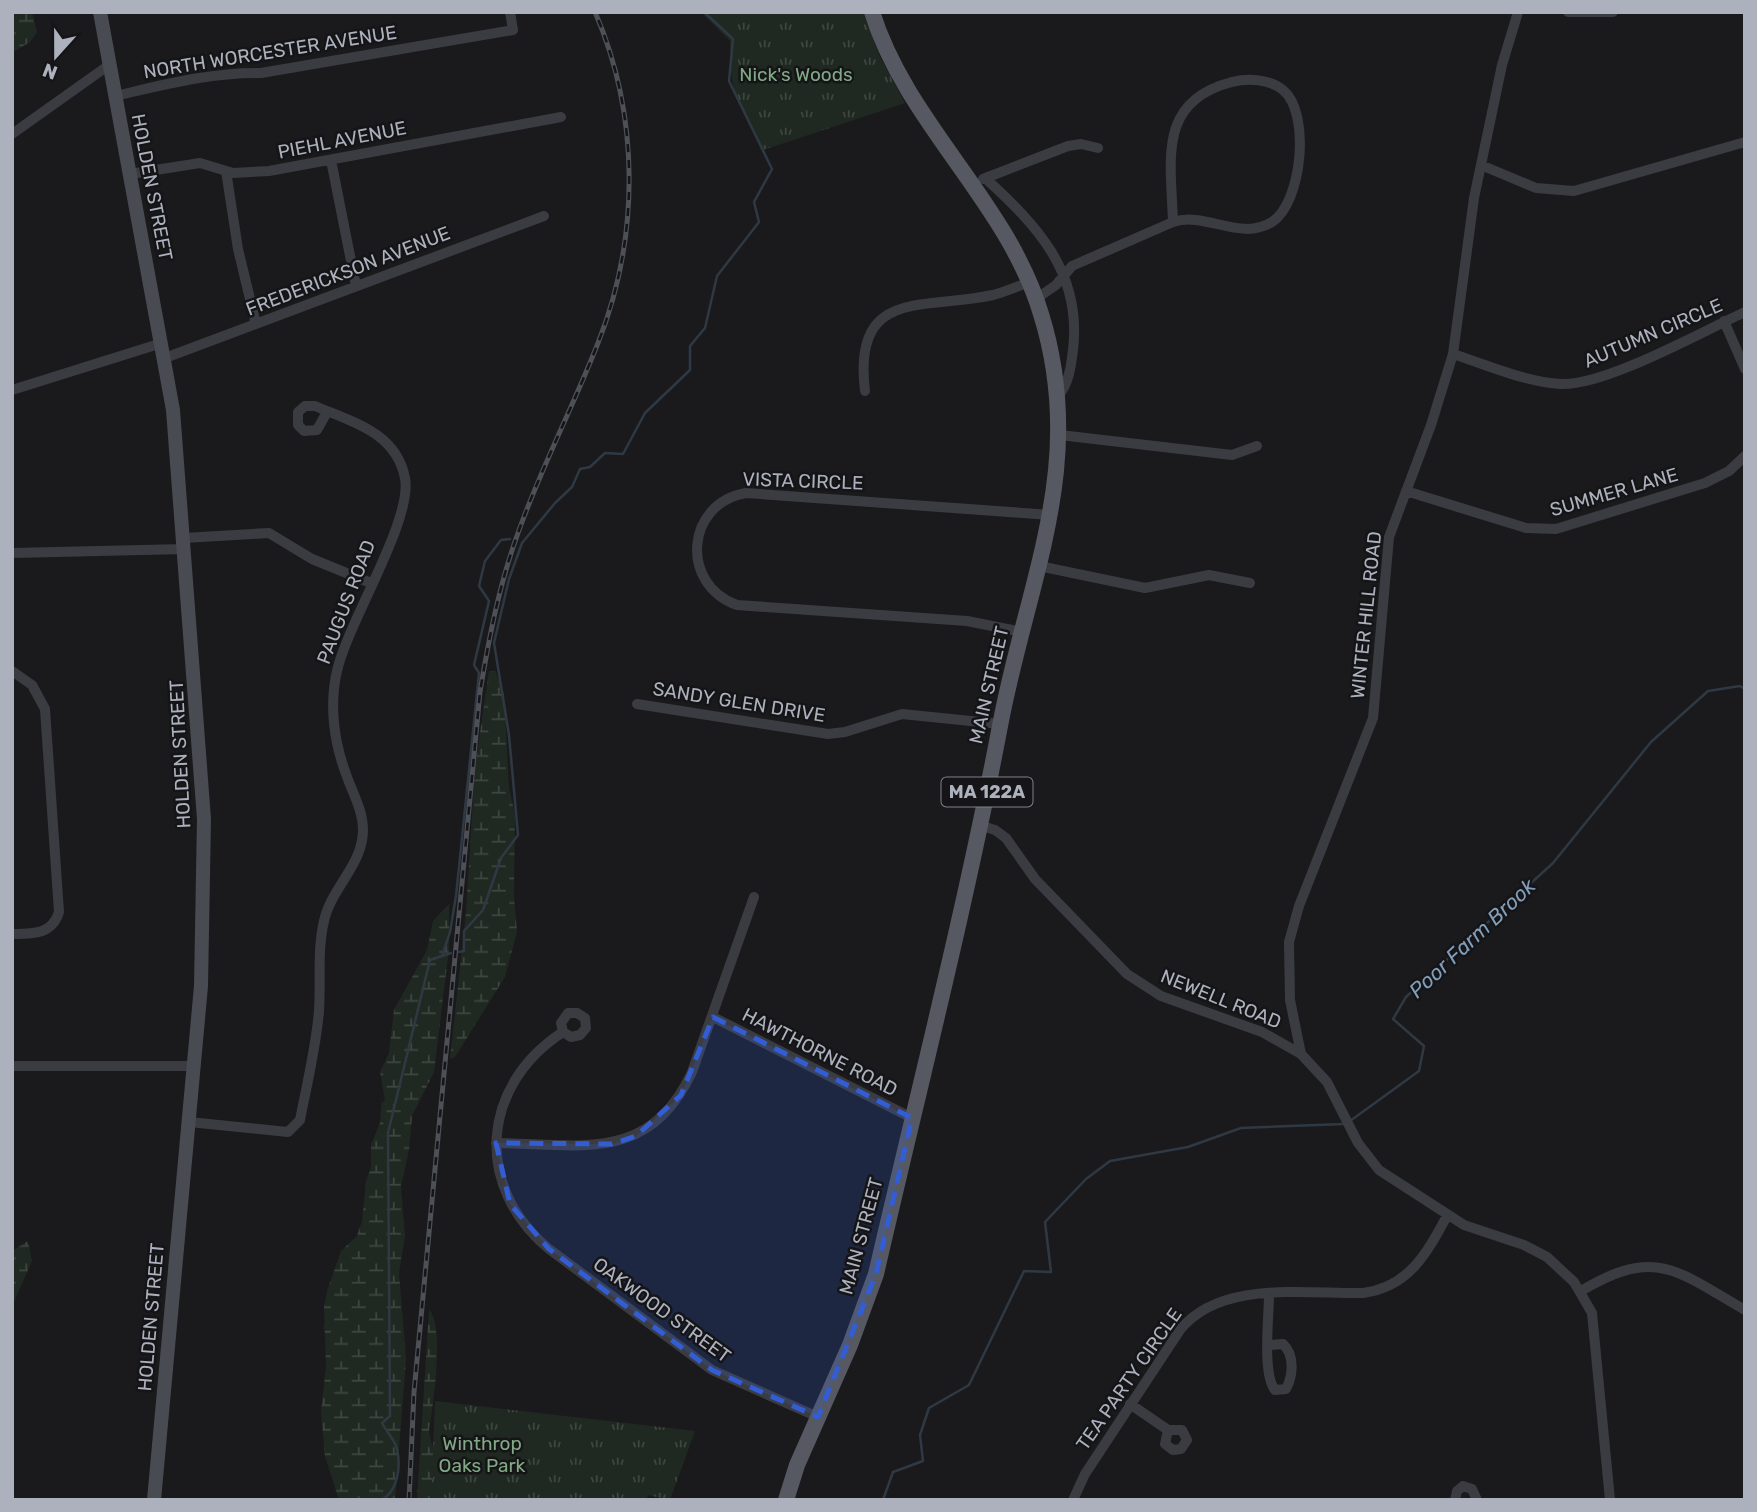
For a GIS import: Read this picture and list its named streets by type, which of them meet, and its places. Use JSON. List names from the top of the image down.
{
  "streets": {
    "main road": ["HOLDEN STREET", "MAIN STREET", "MA 122A"],
    "street": [
      "NORTH WORCESTER AVENUE",
      "PIEHL AVENUE",
      "FREDERICKSON AVENUE",
      "AUTUMN CIRCLE",
      "VISTA CIRCLE",
      "SUMMER LANE",
      "PAUGUS ROAD",
      "WINTER HILL ROAD",
      "SANDY GLEN DRIVE",
      "NEWELL ROAD",
      "HAWTHORNE ROAD",
      "OAKWOOD STREET",
      "TEA PARTY CIRCLE"
    ]
  },
  "crossings": [
    ["NORTH WORCESTER AVENUE", "HOLDEN STREET"],
    ["PIEHL AVENUE", "HOLDEN STREET"],
    ["HOLDEN STREET", "FREDERICKSON AVENUE"],
    ["HOLDEN STREET", "PAUGUS ROAD"],
    ["AUTUMN CIRCLE", "WINTER HILL ROAD"],
    ["VISTA CIRCLE", "MAIN STREET"],
    ["SUMMER LANE", "WINTER HILL ROAD"],
    ["WINTER HILL ROAD", "NEWELL ROAD"],
    ["MAIN STREET", "SANDY GLEN DRIVE"],
    ["MAIN STREET", "NEWELL ROAD"],
    ["MAIN STREET", "HAWTHORNE ROAD"],
    ["MAIN STREET", "OAKWOOD STREET"],
    ["NEWELL ROAD", "TEA PARTY CIRCLE"]
  ],
  "water": ["Poor Farm Brook"],
  "parks": ["Nick's Woods", "Winthrop Oaks Park"],
  "north": "bottom"
}
